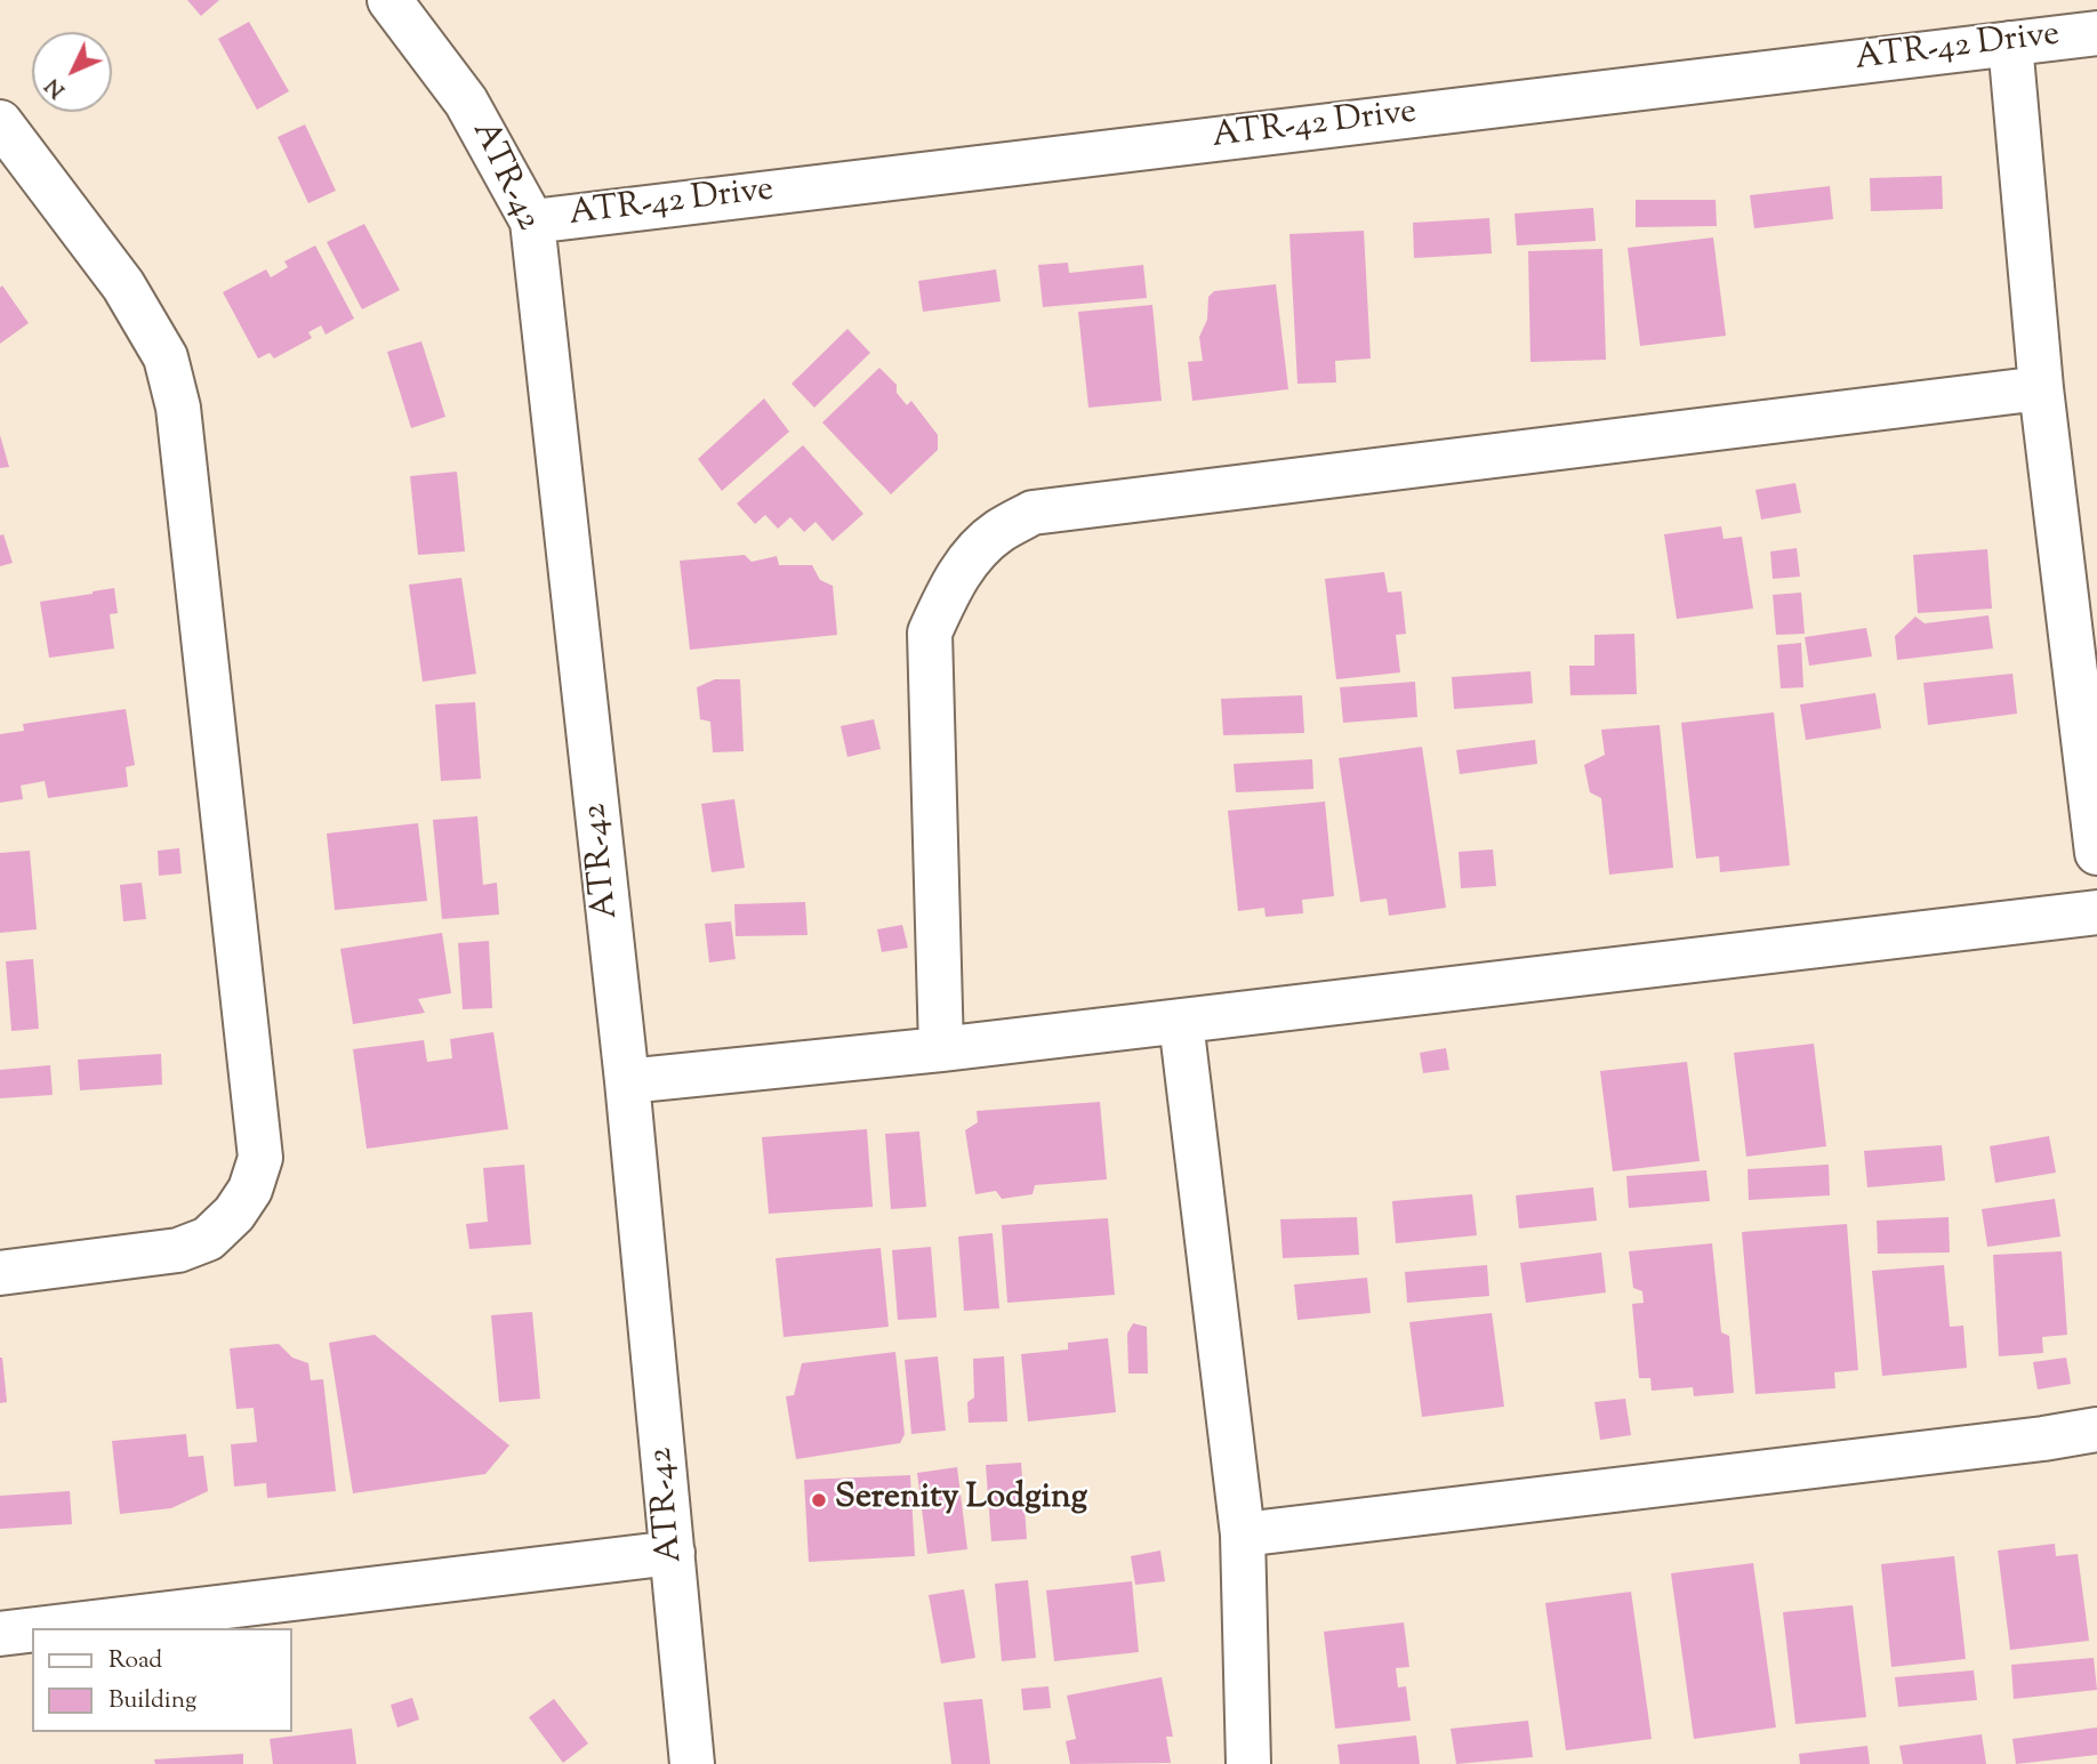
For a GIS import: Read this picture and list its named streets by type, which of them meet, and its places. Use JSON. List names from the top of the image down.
{
  "streets": {
    "street": ["ATR-42 Drive", "ATR-42"]
  },
  "crossings": [
    ["ATR-42 Drive", "ATR-42"]
  ],
  "places": ["Serenity Lodging"],
  "legend": ["Road", "Building"],
  "north": "bottom left"
}
